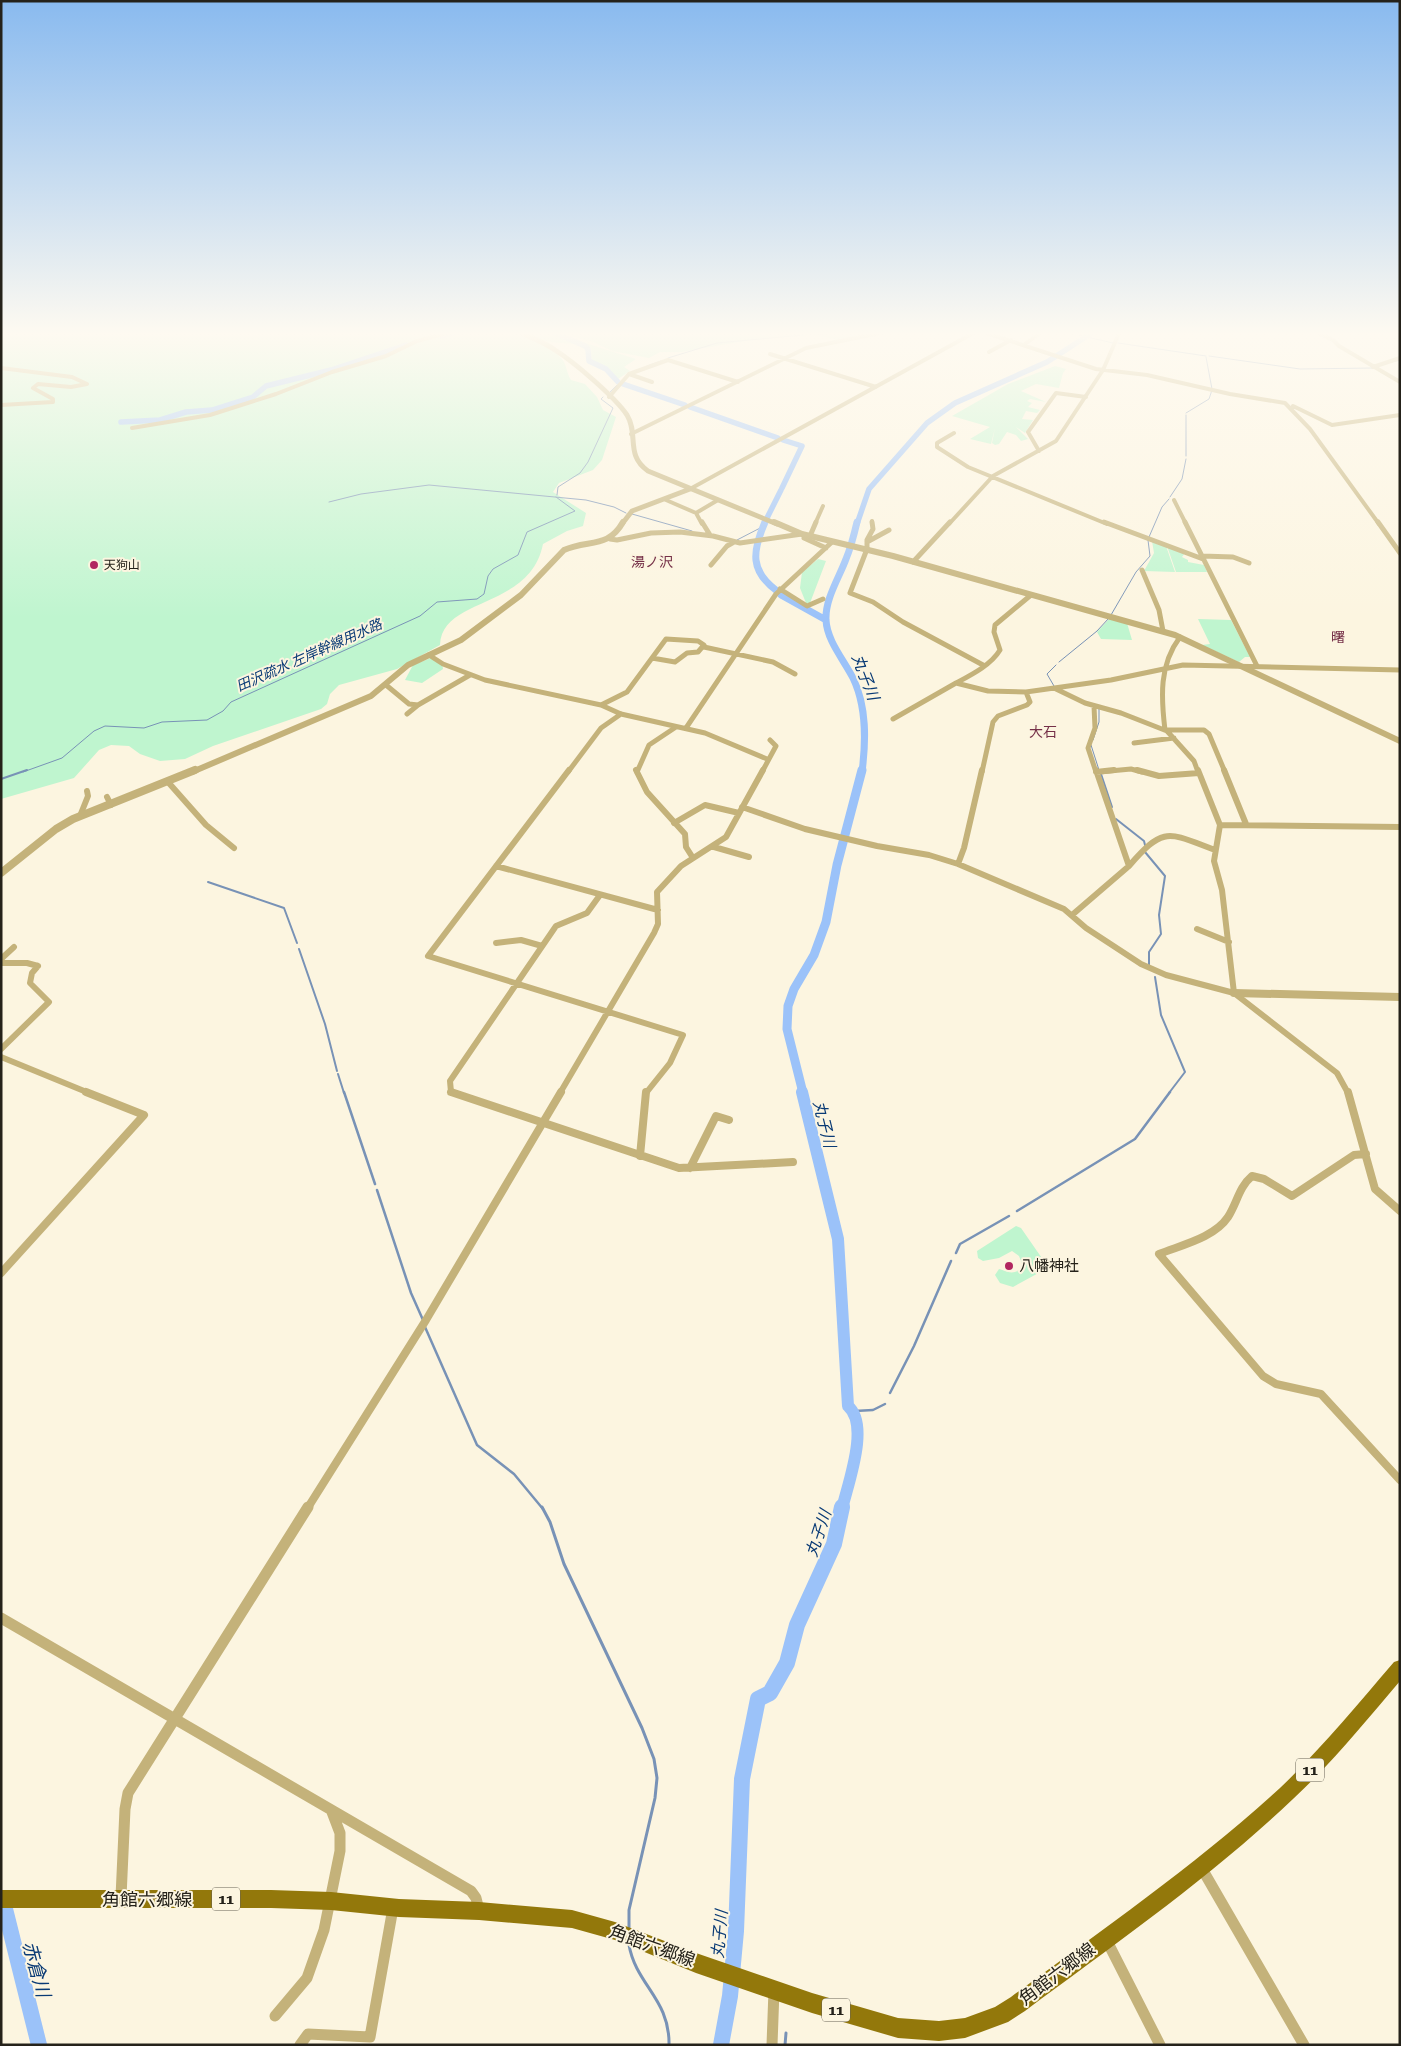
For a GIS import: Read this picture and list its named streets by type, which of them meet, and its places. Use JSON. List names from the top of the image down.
{
  "streets": {
    "main road": ["11", "角館六郷線"]
  },
  "districts": ["湯ノ沢", "曙", "大石"],
  "water": ["田沢疏水 左岸幹線用水路", "丸子川", "赤倉川"],
  "places": ["天狗山", "八幡神社"]
}
